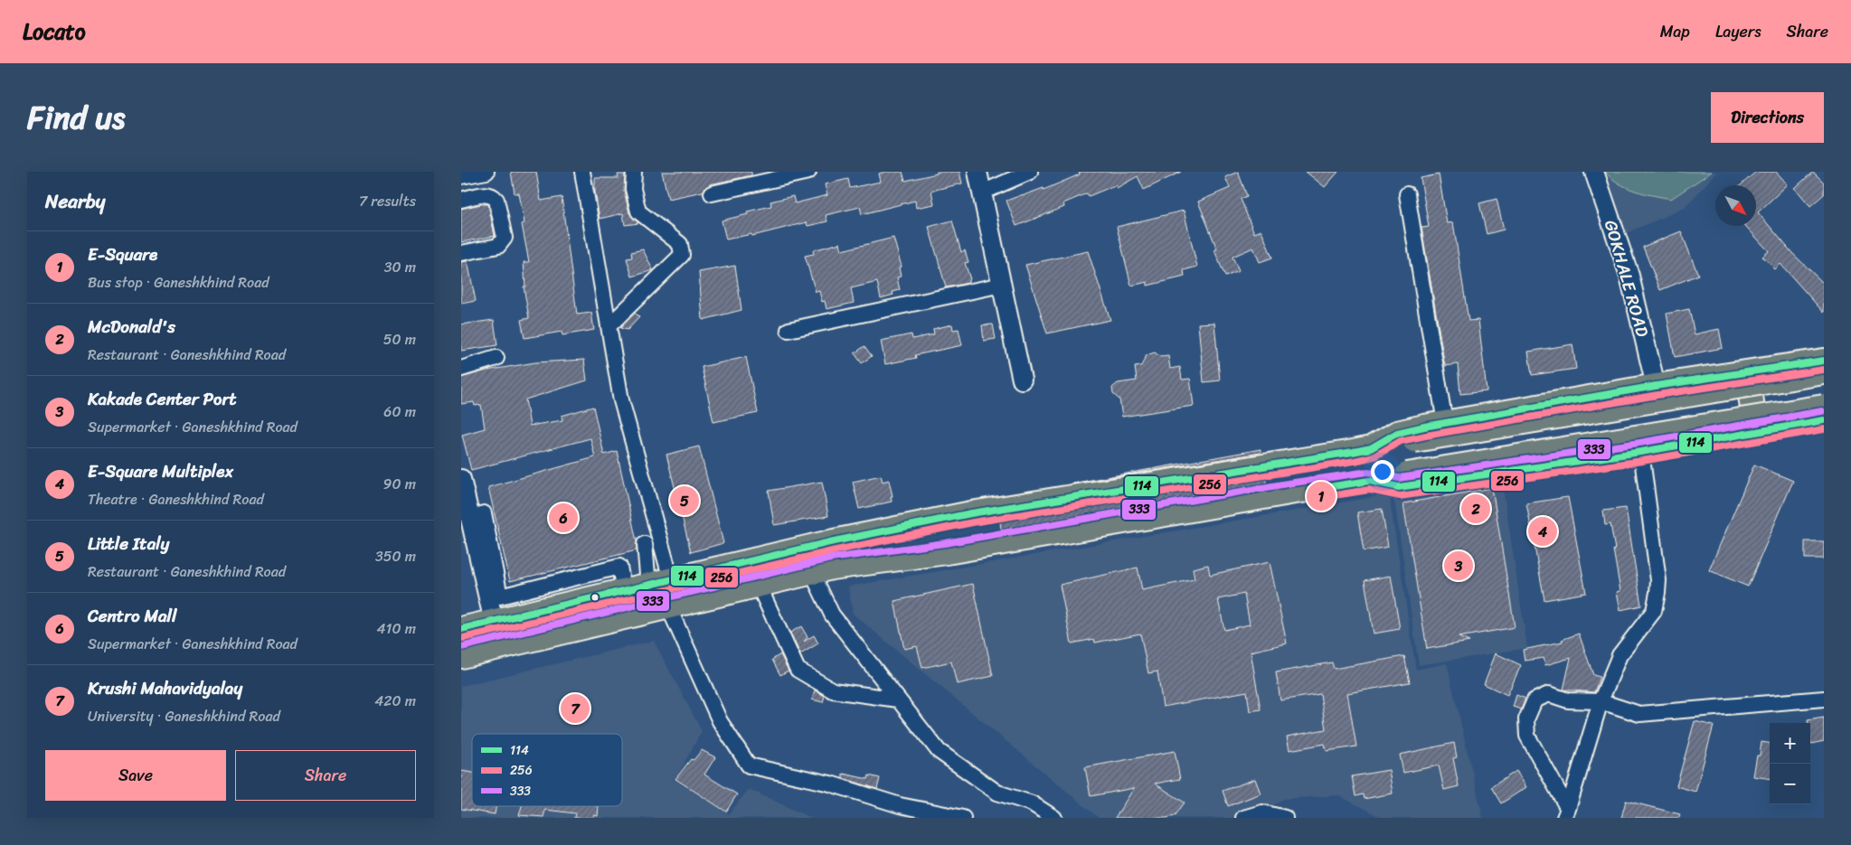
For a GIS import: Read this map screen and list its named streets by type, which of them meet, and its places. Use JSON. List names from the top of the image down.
{
  "streets": {
    "street": ["GOKHALE ROAD"]
  },
  "lines": ["transit line 114", "transit line 256", "transit line 333"],
  "legend": ["114", "256", "333"],
  "north": "bottom right",
  "page": {
    "header": "Locato",
    "nav": ["Map", "Layers", "Share"],
    "title": "Find us",
    "buttons": [
      "Directions",
      ["Save", "Share"]
    ],
    "heading": ["Nearby", "7 results"],
    "list": [
      {
        "mark": "1",
        "name": "E-Square",
        "note": "Bus stop · Ganeshkhind Road",
        "value": "30 m"
      },
      {
        "mark": "2",
        "name": "McDonald's",
        "note": "Restaurant · Ganeshkhind Road",
        "value": "50 m"
      },
      {
        "mark": "3",
        "name": "Kakade Center Port",
        "note": "Supermarket · Ganeshkhind Road",
        "value": "60 m"
      },
      {
        "mark": "4",
        "name": "E-Square Multiplex",
        "note": "Theatre · Ganeshkhind Road",
        "value": "90 m"
      },
      {
        "mark": "5",
        "name": "Little Italy",
        "note": "Restaurant · Ganeshkhind Road",
        "value": "350 m"
      },
      {
        "mark": "6",
        "name": "Centro Mall",
        "note": "Supermarket · Ganeshkhind Road",
        "value": "410 m"
      },
      {
        "mark": "7",
        "name": "Krushi Mahavidyalay",
        "note": "University · Ganeshkhind Road",
        "value": "420 m"
      }
    ],
    "pins": [
      "1",
      "5",
      "2",
      "6",
      "4",
      "3",
      "7"
    ],
    "map_buttons": ["+", "−"]
  }
}
